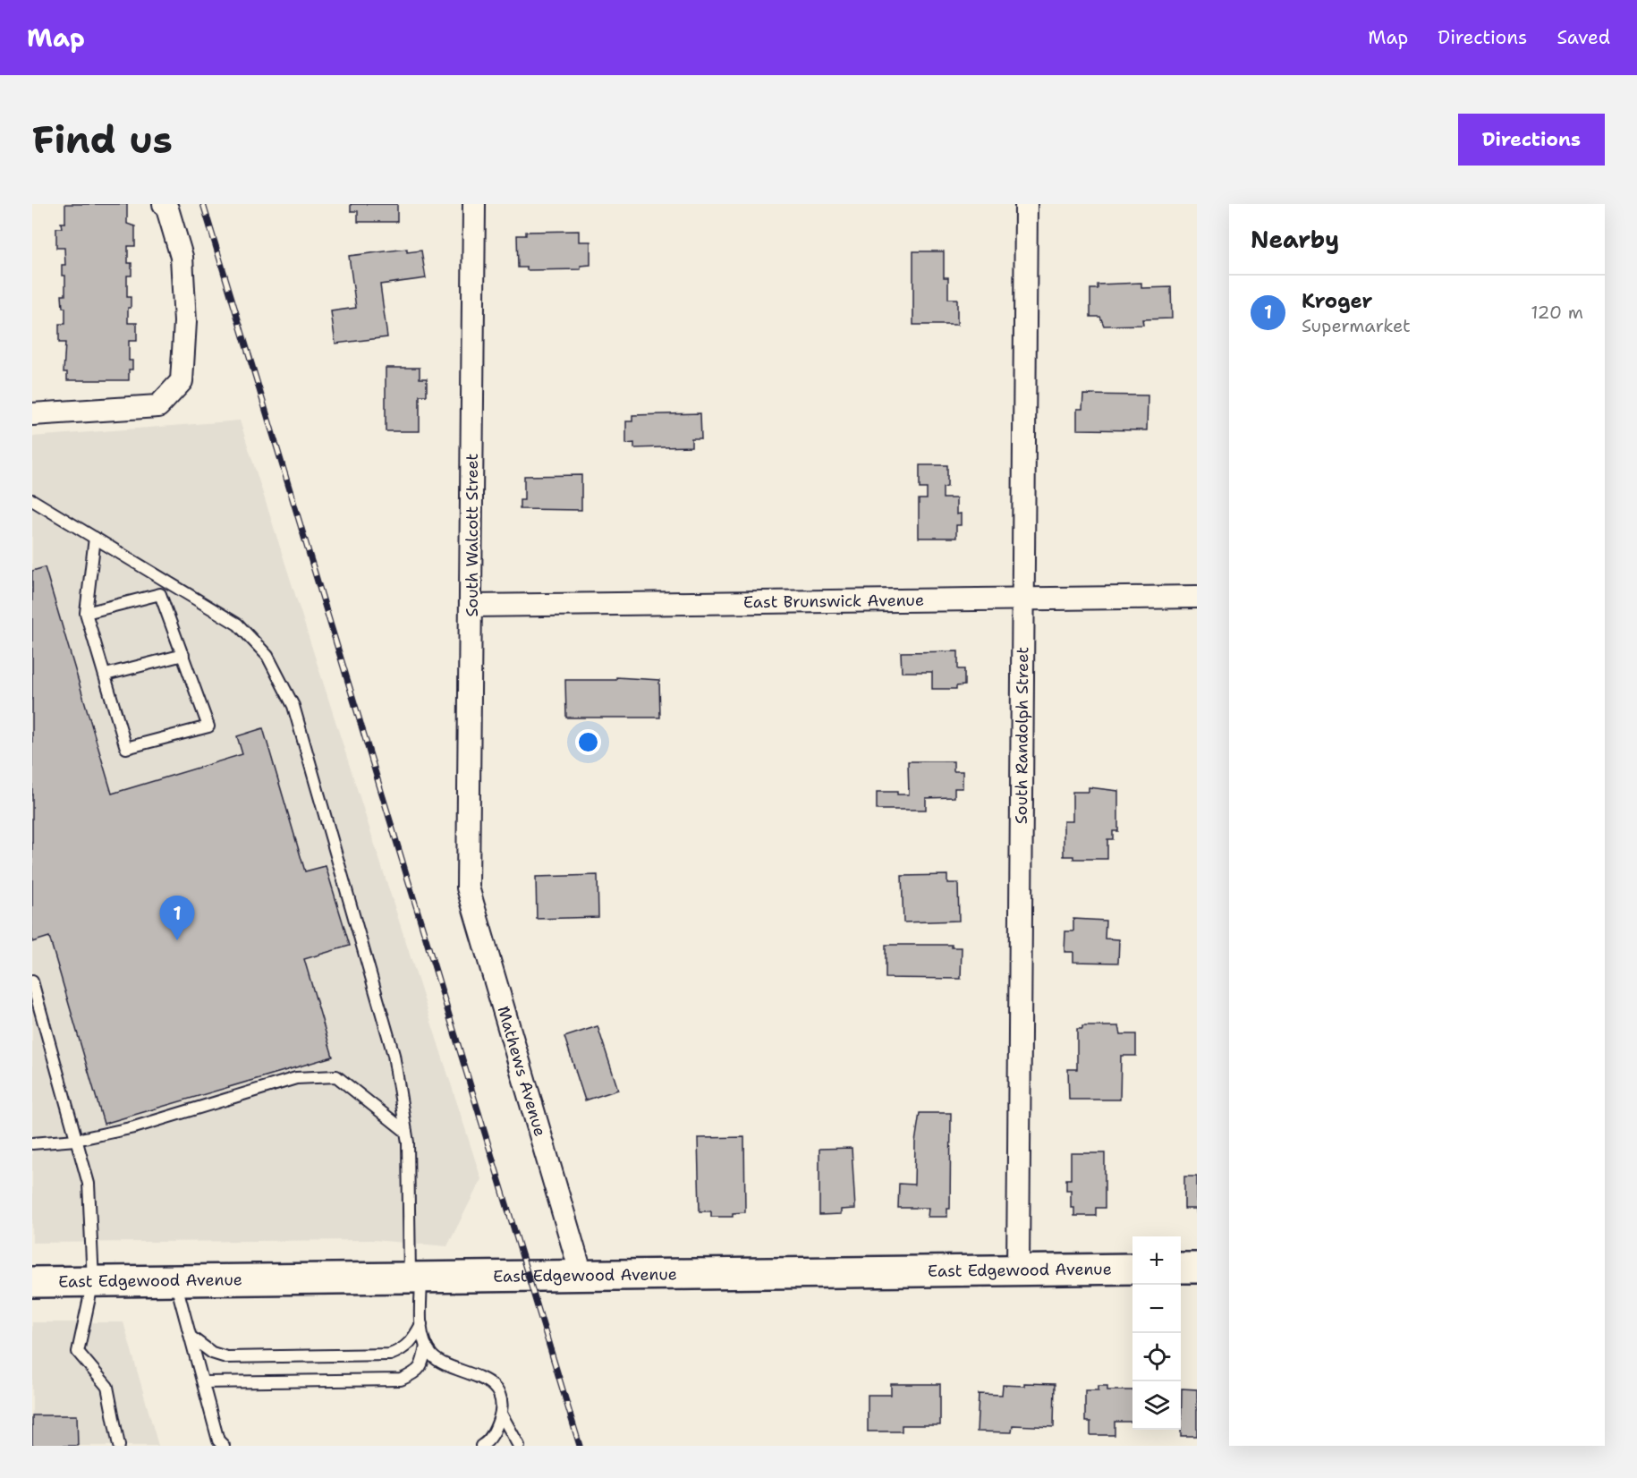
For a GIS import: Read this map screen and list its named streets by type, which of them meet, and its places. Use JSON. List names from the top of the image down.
{
  "streets": {
    "main road": ["East Edgewood Avenue"],
    "street": [
      "South Walcott Street",
      "East Brunswick Avenue",
      "South Randolph Street",
      "Mathews Avenue"
    ]
  },
  "crossings": [
    ["South Walcott Street", "East Brunswick Avenue"],
    ["South Walcott Street", "Mathews Avenue"],
    ["East Brunswick Avenue", "South Randolph Street"],
    ["South Randolph Street", "East Edgewood Avenue"],
    ["Mathews Avenue", "East Edgewood Avenue"]
  ],
  "page": {
    "header": "Map",
    "nav": ["Map", "Directions", "Saved"],
    "buttons": "Directions",
    "title": "Find us",
    "heading": "Nearby",
    "list": [
      {
        "mark": "1",
        "name": "Kroger",
        "note": "Supermarket",
        "value": "120 m"
      }
    ],
    "pins": "1",
    "map_buttons": ["+", "−"]
  }
}
